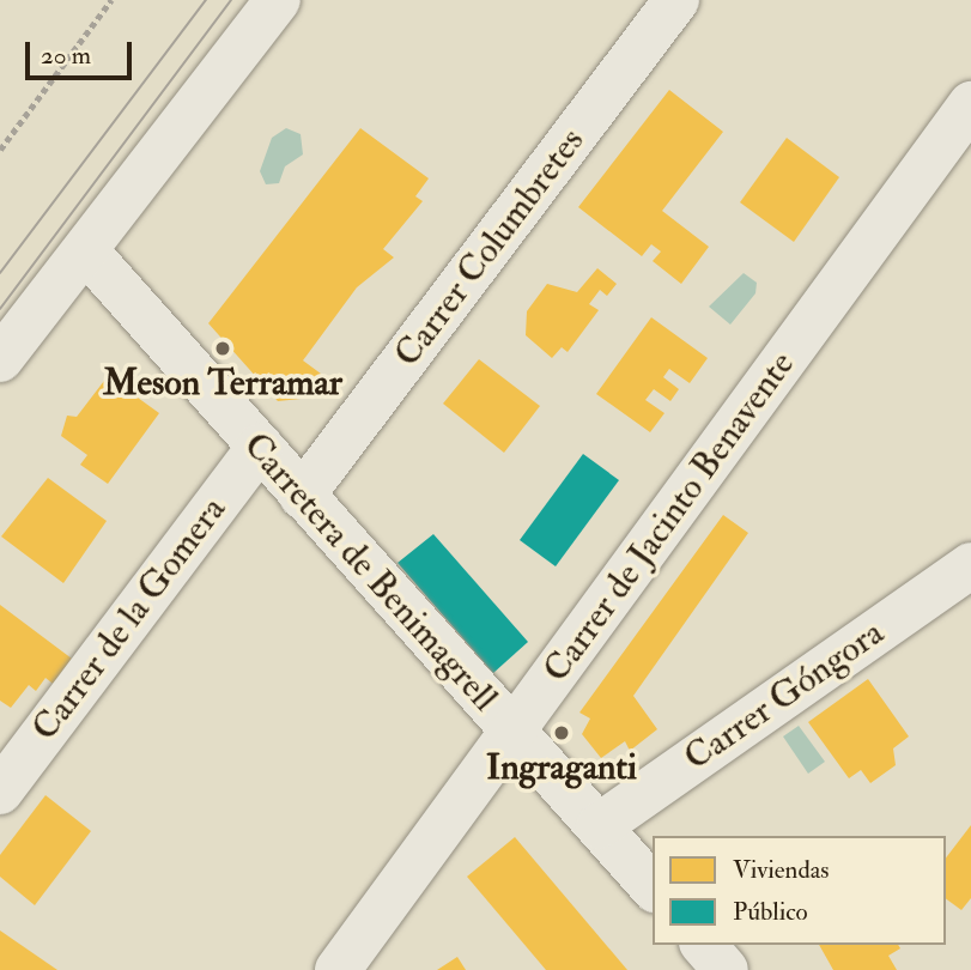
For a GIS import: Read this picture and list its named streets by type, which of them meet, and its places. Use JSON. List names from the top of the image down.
{
  "streets": {
    "street": [
      "Carrer Columbretes",
      "Carrer de Jacinto Benavente",
      "Carretera de Benimagrell",
      "Carrer de la Gomera",
      "Carrer Góngora"
    ]
  },
  "crossings": [
    ["Carrer Columbretes", "Carretera de Benimagrell"],
    ["Carrer de Jacinto Benavente", "Carretera de Benimagrell"],
    ["Carretera de Benimagrell", "Carrer de la Gomera"],
    ["Carretera de Benimagrell", "Carrer Góngora"]
  ],
  "places": ["Meson Terramar", "Ingraganti"],
  "legend": ["Viviendas", "Público"],
  "scale_bar": "20 m"
}
